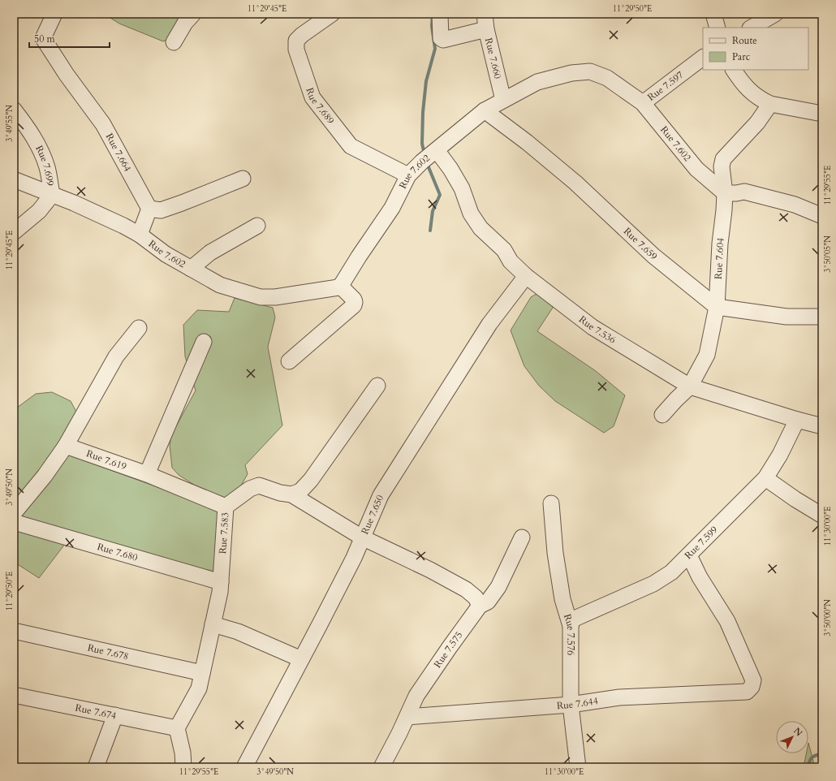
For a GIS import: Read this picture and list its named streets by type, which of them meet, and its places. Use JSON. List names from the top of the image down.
{
  "streets": {
    "street": [
      "Rue 7.660",
      "Rue 7.597",
      "Rue 7.689",
      "Rue 7.602",
      "Rue 7.664",
      "Rue 7.699",
      "Rue 7.659",
      "Rue 7.604",
      "Rue 7.536",
      "Rue 7.619",
      "Rue 7.650",
      "Rue 7.583",
      "Rue 7.599",
      "Rue 7.680",
      "Rue 7.576",
      "Rue 7.575",
      "Rue 7.678",
      "Rue 7.644",
      "Rue 7.674"
    ]
  },
  "crossings": [
    ["Rue 7.660", "Rue 7.602"],
    ["Rue 7.597", "Rue 7.602"],
    ["Rue 7.689", "Rue 7.602"],
    ["Rue 7.602", "Rue 7.699"],
    ["Rue 7.602", "Rue 7.659"],
    ["Rue 7.602", "Rue 7.604"],
    ["Rue 7.602", "Rue 7.536"],
    ["Rue 7.659", "Rue 7.604"],
    ["Rue 7.604", "Rue 7.536"],
    ["Rue 7.536", "Rue 7.650"],
    ["Rue 7.536", "Rue 7.599"],
    ["Rue 7.619", "Rue 7.583"],
    ["Rue 7.650", "Rue 7.583"],
    ["Rue 7.583", "Rue 7.680"],
    ["Rue 7.583", "Rue 7.575"],
    ["Rue 7.583", "Rue 7.678"],
    ["Rue 7.583", "Rue 7.674"],
    ["Rue 7.599", "Rue 7.576"],
    ["Rue 7.599", "Rue 7.644"],
    ["Rue 7.576", "Rue 7.644"],
    ["Rue 7.575", "Rue 7.644"]
  ],
  "legend": ["Route", "Parc"],
  "scale_bar": "50 m",
  "north": "top right",
  "coordinates": [
    "11°29'45\"E",
    "11°29'50\"E",
    "3°49'55\"N",
    "11°29'55\"E",
    "3°50'05\"N",
    "3°49'50\"N",
    "11°30'00\"E",
    "3°50'00\"N"
  ]
}
